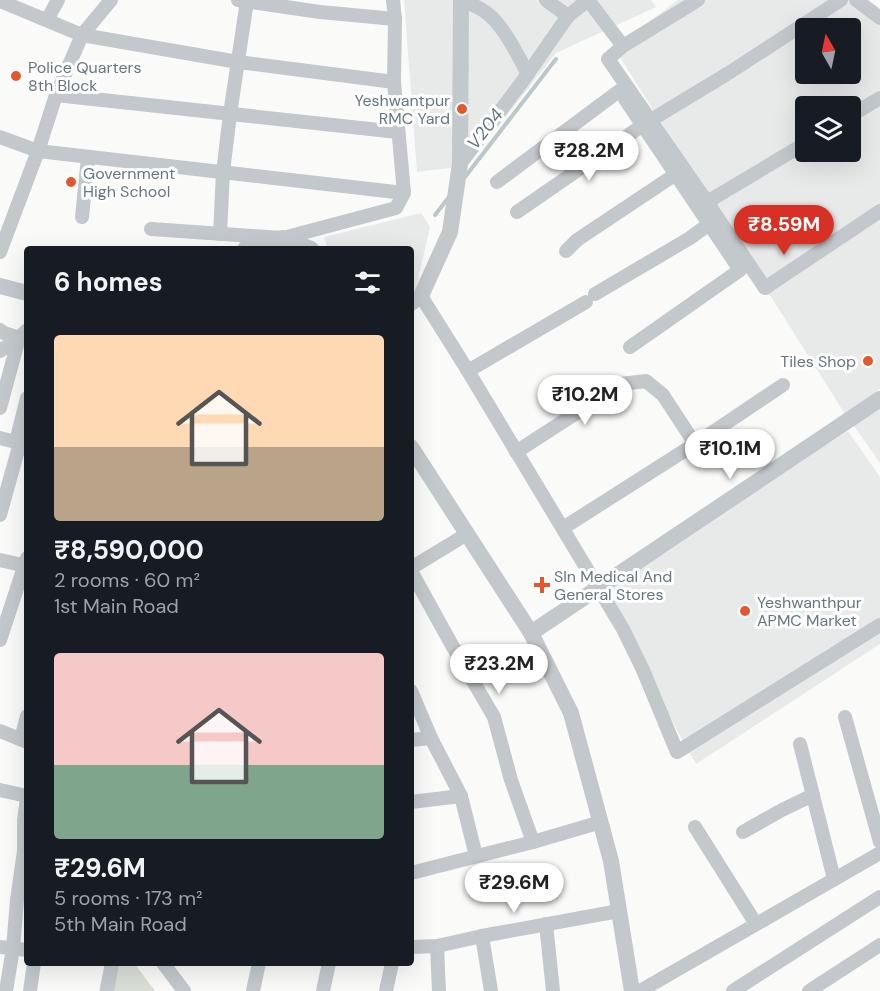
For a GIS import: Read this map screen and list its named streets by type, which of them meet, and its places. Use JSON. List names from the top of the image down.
{
  "water": ["V204"],
  "places": {
    "other": [
      "Police Quarters 8th Block",
      "Yeshwantpur RMC Yard",
      "Government High School",
      "Tiles Shop",
      "Yeshwanthpur APMC Market"
    ],
    "health": ["Sln Medical And General Stores"]
  },
  "north": "top",
  "page": {
    "price": [
      "₹28.2M",
      "₹8.59M",
      "₹10.2M",
      "₹10.1M",
      "₹23.2M",
      "₹29.6M"
    ],
    "heading": "6 homes",
    "list": [
      {
        "name": "₹8,590,000",
        "note": "2 rooms · 60 m² · 1st Main Road"
      },
      {
        "name": "₹29.6M",
        "note": "5 rooms · 173 m² · 5th Main Road"
      }
    ]
  }
}
